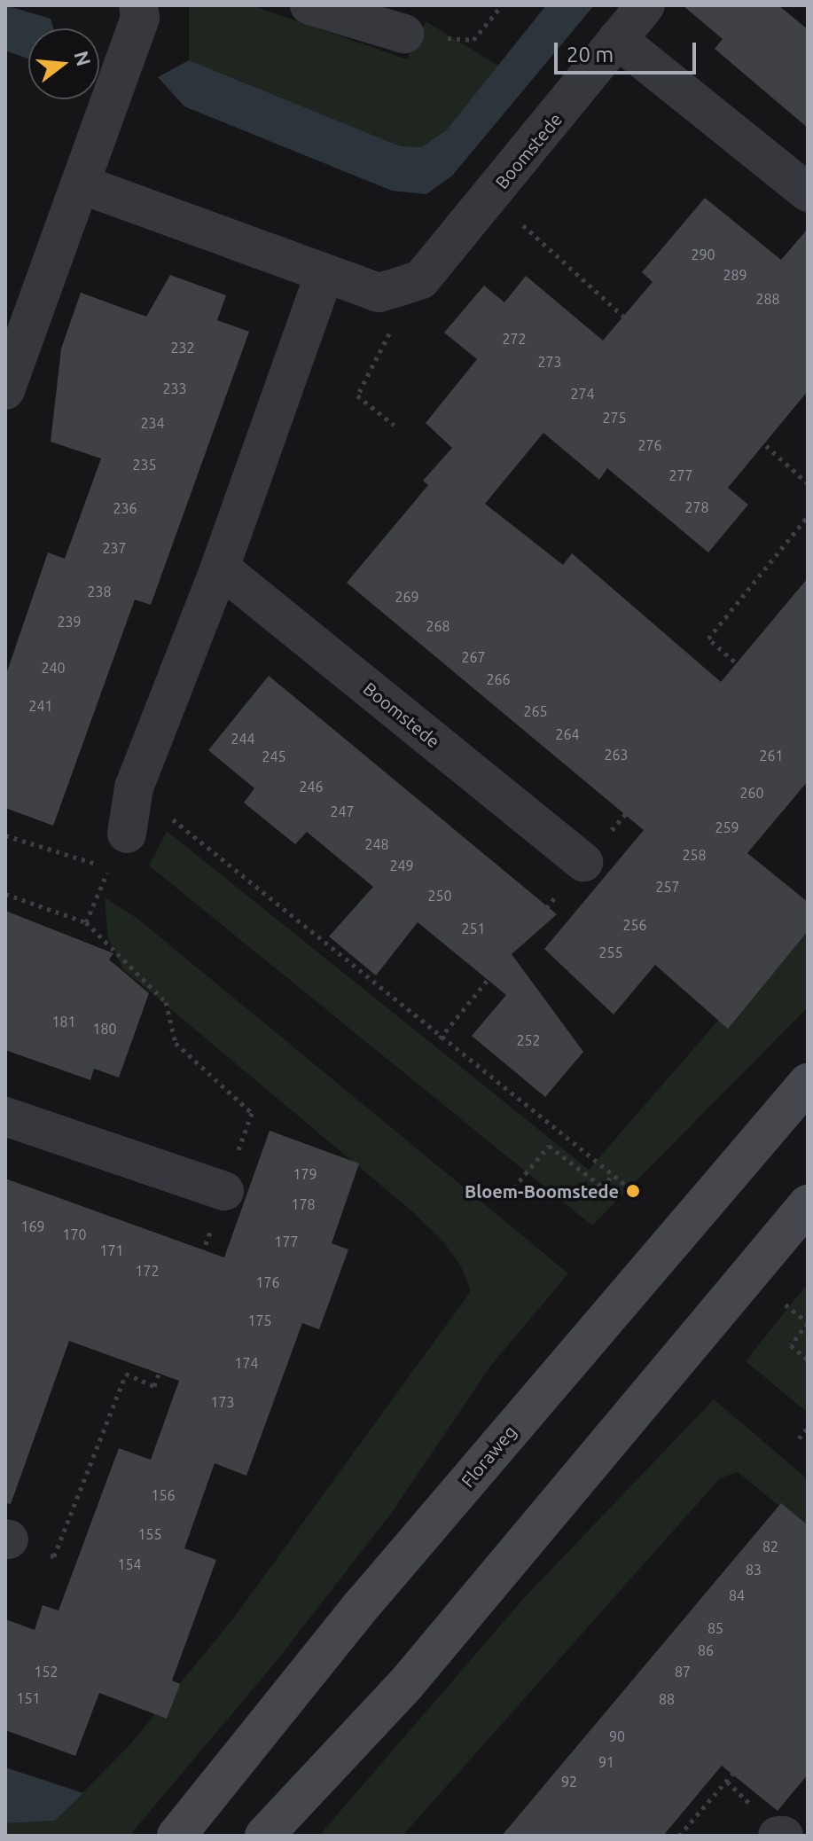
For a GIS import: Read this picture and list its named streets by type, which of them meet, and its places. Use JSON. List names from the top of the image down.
{
  "streets": {
    "main road": ["Floraweg"],
    "street": ["Boomstede"]
  },
  "places": ["Bloem-Boomstede"],
  "house_numbers": [
    "290",
    "289",
    "288",
    "272",
    "232",
    "273",
    "233",
    "274",
    "275",
    "234",
    "276",
    "235",
    "277",
    "278",
    "236",
    "237",
    "238",
    "269",
    "239",
    "268",
    "267",
    "240",
    "266",
    "241",
    "265",
    "264",
    "244",
    "263",
    "261",
    "245",
    "246",
    "260",
    "247",
    "259",
    "248",
    "258",
    "249",
    "257",
    "250",
    "256",
    "251",
    "255",
    "181",
    "180",
    "252",
    "179",
    "178",
    "169",
    "170",
    "177",
    "171",
    "172",
    "176",
    "175",
    "174",
    "173",
    "156",
    "155",
    "82",
    "154",
    "83",
    "84",
    "85",
    "86",
    "152",
    "87",
    "151",
    "88",
    "90",
    "91",
    "92"
  ],
  "scale_bar": "20 m",
  "north": "right"
}
